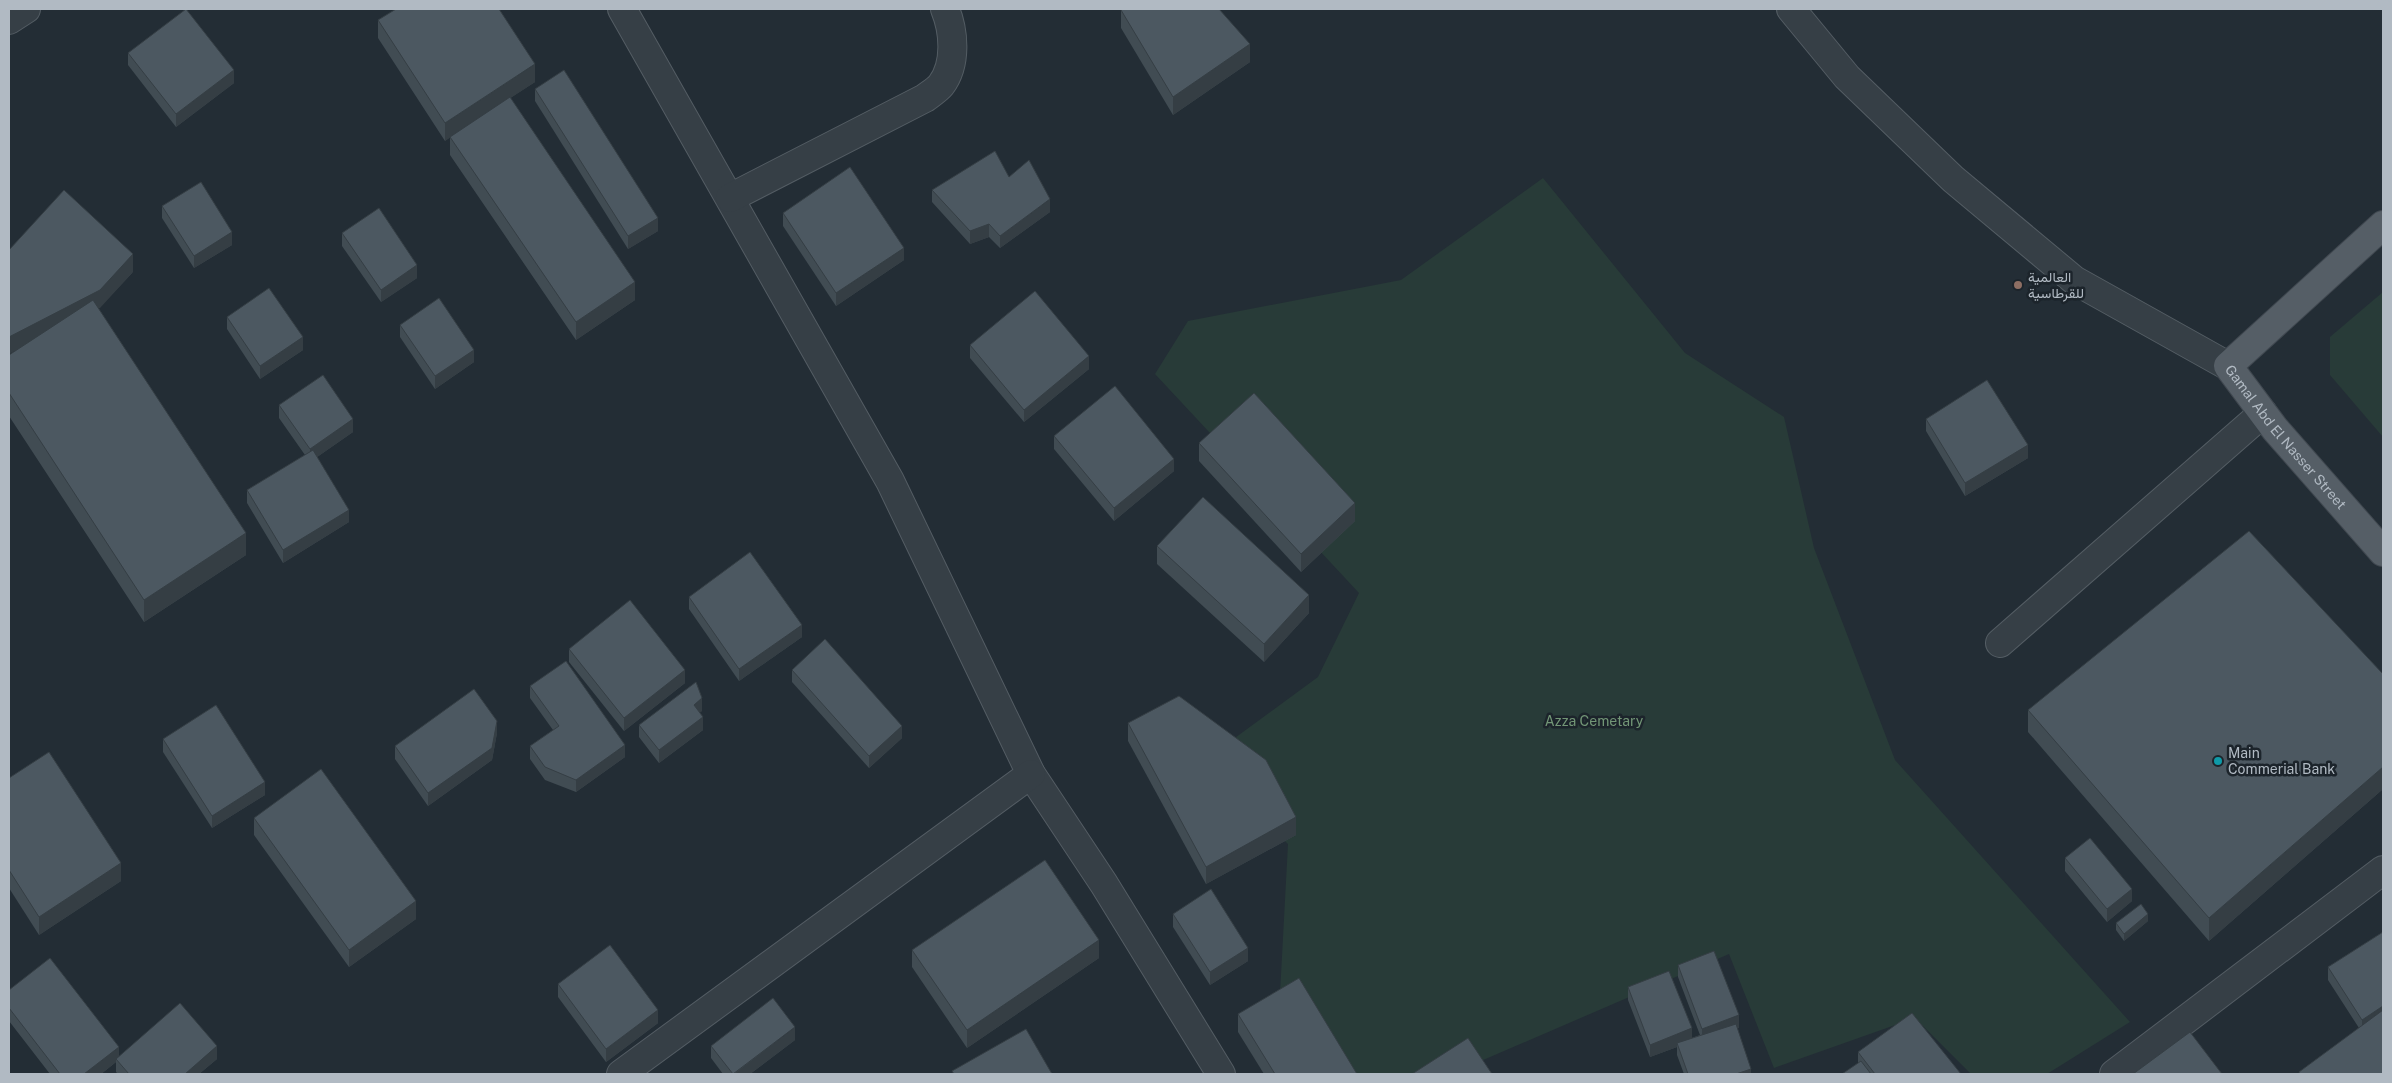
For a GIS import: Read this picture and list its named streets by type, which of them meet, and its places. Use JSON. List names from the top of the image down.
{
  "streets": {
    "main road": ["Gamal Abd El Nasser Street"]
  },
  "parks": ["Azza Cemetary"],
  "places": ["العالمية للقرطاسية", "Main Commerial Bank"]
}
